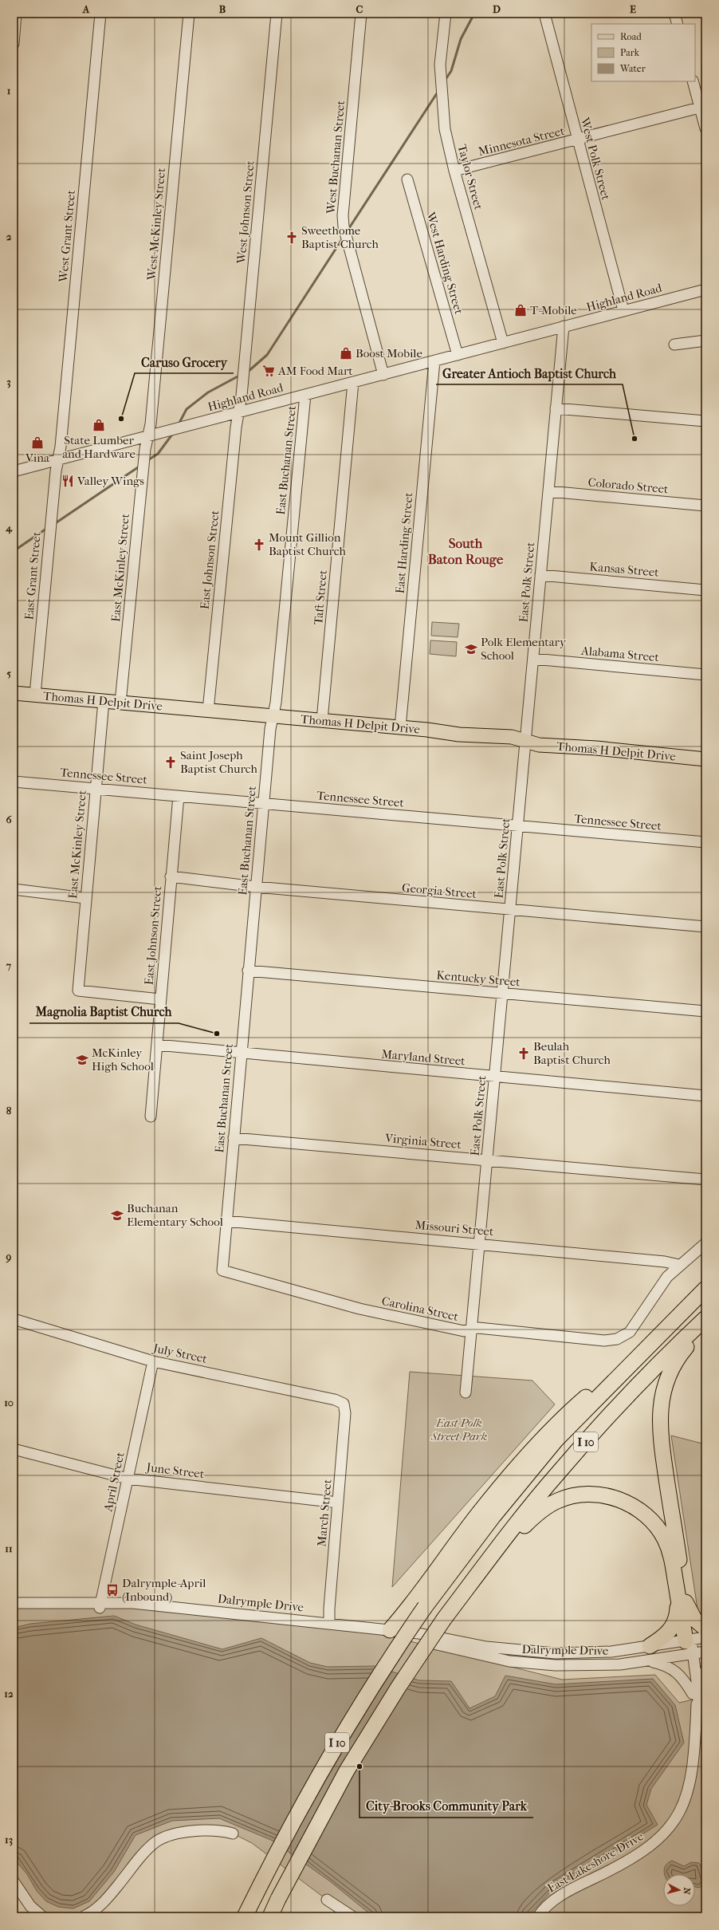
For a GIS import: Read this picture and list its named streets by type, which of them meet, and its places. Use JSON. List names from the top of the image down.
{
  "streets": {
    "highway": ["I 10"],
    "main road": ["Thomas H Delpit Drive"],
    "street": [
      "Minnesota Street",
      "West Buchanan Street",
      "West Polk Street",
      "Taylor Street",
      "West Johnson Street",
      "West McKinley Street",
      "West Grant Street",
      "West Harding Street",
      "Highland Road",
      "East Buchanan Street",
      "Colorado Street",
      "East Harding Street",
      "East Johnson Street",
      "East McKinley Street",
      "Kansas Street",
      "East Grant Street",
      "East Polk Street",
      "Taft Street",
      "Alabama Street",
      "Tennessee Street",
      "Georgia Street",
      "Kentucky Street",
      "Maryland Street",
      "Virginia Street",
      "Missouri Street",
      "Carolina Street",
      "July Street",
      "June Street",
      "April Street",
      "March Street",
      "Dalrymple Drive",
      "East Lakeshore Drive"
    ]
  },
  "crossings": [
    ["Minnesota Street", "West Polk Street"],
    ["Minnesota Street", "Taylor Street"],
    ["West Buchanan Street", "Highland Road"],
    ["West Polk Street", "Highland Road"],
    ["Taylor Street", "Highland Road"],
    ["West Johnson Street", "Highland Road"],
    ["West Johnson Street", "East Johnson Street"],
    ["West McKinley Street", "Highland Road"],
    ["West McKinley Street", "East McKinley Street"],
    ["West Grant Street", "Highland Road"],
    ["West Grant Street", "East Grant Street"],
    ["West Harding Street", "Highland Road"],
    ["Highland Road", "East Buchanan Street"],
    ["Highland Road", "East Harding Street"],
    ["Highland Road", "East Johnson Street"],
    ["Highland Road", "East McKinley Street"],
    ["Highland Road", "East Grant Street"],
    ["Highland Road", "East Polk Street"],
    ["Highland Road", "Taft Street"],
    ["East Buchanan Street", "Thomas H Delpit Drive"],
    ["East Buchanan Street", "Tennessee Street"],
    ["East Buchanan Street", "Georgia Street"],
    ["East Buchanan Street", "Kentucky Street"],
    ["East Buchanan Street", "Maryland Street"],
    ["East Buchanan Street", "Virginia Street"],
    ["East Buchanan Street", "Missouri Street"],
    ["East Buchanan Street", "Carolina Street"],
    ["Colorado Street", "East Polk Street"],
    ["East Harding Street", "Thomas H Delpit Drive"],
    ["East Johnson Street", "East McKinley Street"],
    ["East Johnson Street", "Thomas H Delpit Drive"],
    ["East Johnson Street", "Tennessee Street"],
    ["East Johnson Street", "Georgia Street"],
    ["East Johnson Street", "Maryland Street"],
    ["East McKinley Street", "Thomas H Delpit Drive"],
    ["East McKinley Street", "Tennessee Street"],
    ["Kansas Street", "East Polk Street"],
    ["East Grant Street", "Thomas H Delpit Drive"],
    ["East Polk Street", "Alabama Street"],
    ["East Polk Street", "Thomas H Delpit Drive"],
    ["East Polk Street", "Tennessee Street"],
    ["East Polk Street", "Georgia Street"],
    ["East Polk Street", "Kentucky Street"],
    ["East Polk Street", "Maryland Street"],
    ["East Polk Street", "Virginia Street"],
    ["East Polk Street", "Missouri Street"],
    ["East Polk Street", "Carolina Street"],
    ["Taft Street", "Thomas H Delpit Drive"],
    ["Missouri Street", "Carolina Street"],
    ["July Street", "April Street"],
    ["July Street", "March Street"],
    ["June Street", "April Street"],
    ["June Street", "March Street"],
    ["April Street", "Dalrymple Drive"],
    ["March Street", "Dalrymple Drive"],
    ["Dalrymple Drive", "East Lakeshore Drive"]
  ],
  "districts": ["South Baton Rouge"],
  "parks": ["East Polk Street Park"],
  "places": {
    "church": [
      "Sweethome Baptist Church",
      "Mount Gillion Baptist Church",
      "Saint Joseph Baptist Church",
      "Beulah Baptist Church"
    ],
    "shop": [
      "T-Mobile",
      "Boost Mobile",
      "State Lumber and Hardware",
      "Vina"
    ],
    "supermarket": ["AM Food Mart"],
    "other": [
      "Caruso Grocery",
      "Greater Antioch Baptist Church",
      "Magnolia Baptist Church",
      "City-Brooks Community Park"
    ],
    "restaurant": ["Valley Wings"],
    "school or university": ["Polk Elementary School", "McKinley High School", "Buchanan Elementary School"],
    "bus stop": ["Dalrymple-April (Inbound)"]
  },
  "legend": ["Road", "Park", "Water"],
  "north": "right",
  "grid": {
    "columns": [
      "A",
      "B",
      "C",
      "D",
      "E"
    ],
    "rows": [
      "1",
      "2",
      "3",
      "4",
      "5",
      "6",
      "7",
      "8",
      "9",
      "10",
      "11",
      "12",
      "13"
    ]
  }
}
